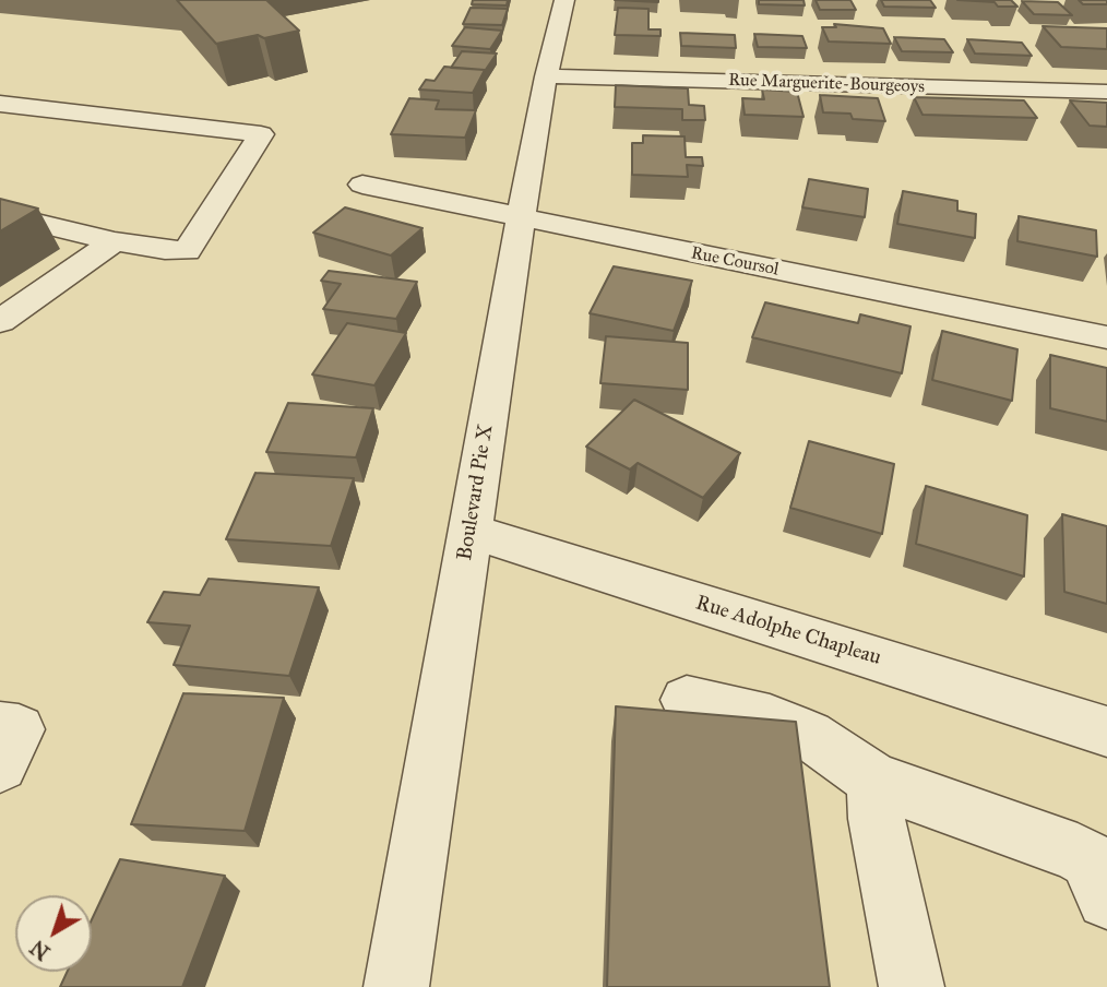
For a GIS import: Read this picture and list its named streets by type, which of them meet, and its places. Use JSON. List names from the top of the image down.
{
  "streets": {
    "street": [
      "Rue Marguerite-Bourgeoys",
      "Rue Coursol",
      "Boulevard Pie X",
      "Rue Adolphe Chapleau"
    ]
  },
  "crossings": [
    ["Rue Marguerite-Bourgeoys", "Boulevard Pie X"],
    ["Rue Coursol", "Boulevard Pie X"],
    ["Boulevard Pie X", "Rue Adolphe Chapleau"]
  ],
  "north": "bottom left"
}
